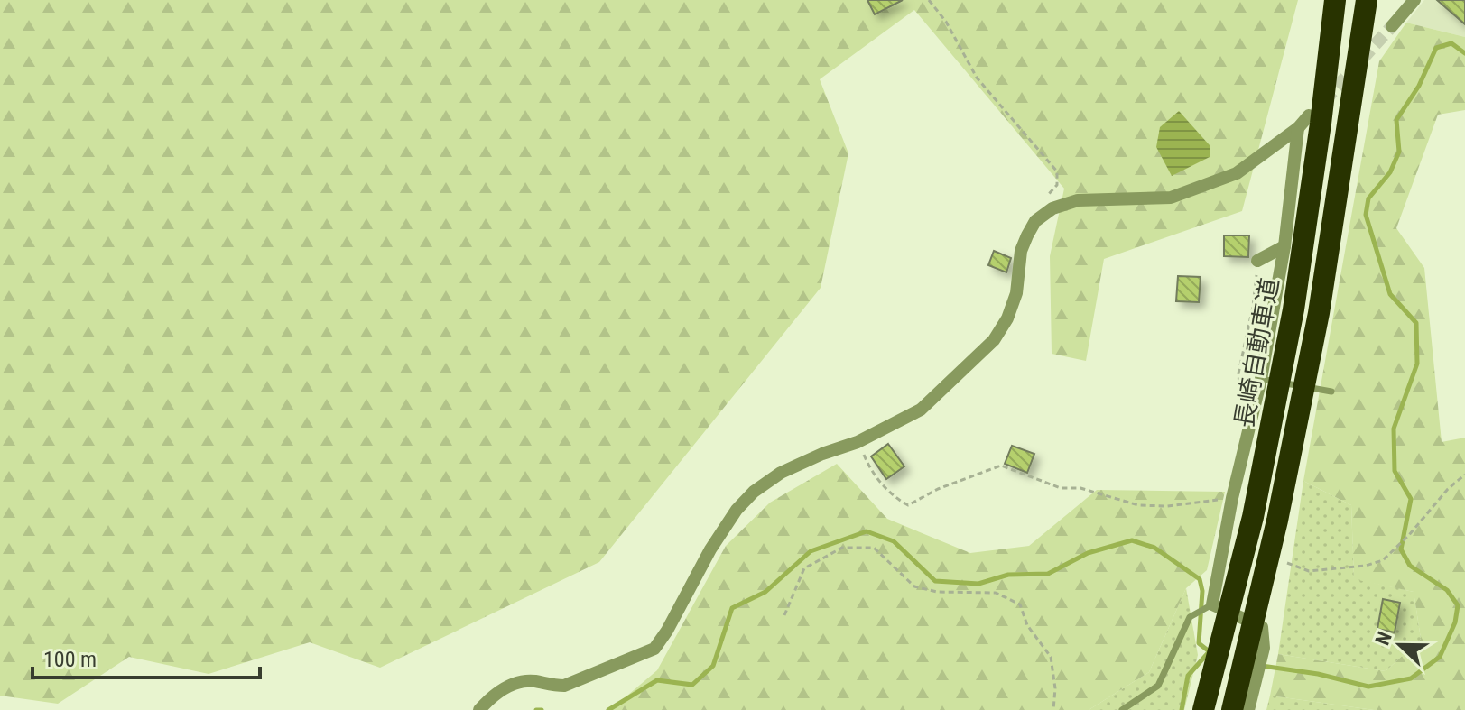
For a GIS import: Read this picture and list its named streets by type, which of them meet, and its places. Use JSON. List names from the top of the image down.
{
  "streets": {
    "highway": ["長崎自動車道"]
  },
  "scale_bar": "100 m",
  "north": "left"
}
